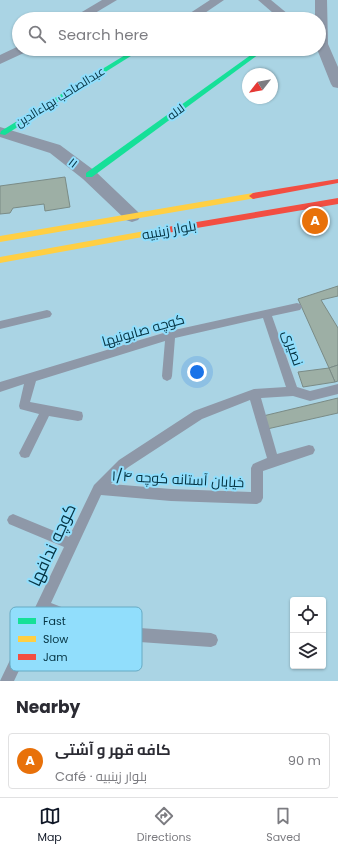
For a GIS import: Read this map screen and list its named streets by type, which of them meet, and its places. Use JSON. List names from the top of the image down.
{
  "streets": {
    "main road": ["عبدالصاحب بهاءالدین", "لاله", "بلوار زینبیه"],
    "street": ["۱۱"],
    "lane": [
      "کوچه صابونیها",
      "نصیری",
      "خیابان آستانه کوچه ۱/۴",
      "کوچه ندافها"
    ]
  },
  "crossings": [
    ["عبدالصاحب بهاءالدین", "۱۱"],
    ["لاله", "۱۱"],
    ["۱۱", "بلوار زینبیه"],
    ["کوچه صابونیها", "نصیری"],
    ["نصیری", "کوچه ندافها"],
    ["خیابان آستانه کوچه ۱/۴", "کوچه ندافها"]
  ],
  "legend": ["Fast", "Slow", "Jam"],
  "north": "bottom left",
  "page": {
    "search": "Search here",
    "pins": "A",
    "heading": "Nearby",
    "list": [
      {
        "mark": "A",
        "name": "کافه قهر و آشتی",
        "note": "Café · بلوار زینبیه",
        "value": "90 m"
      }
    ],
    "nav": ["Map", "Directions", "Saved"]
  }
}
